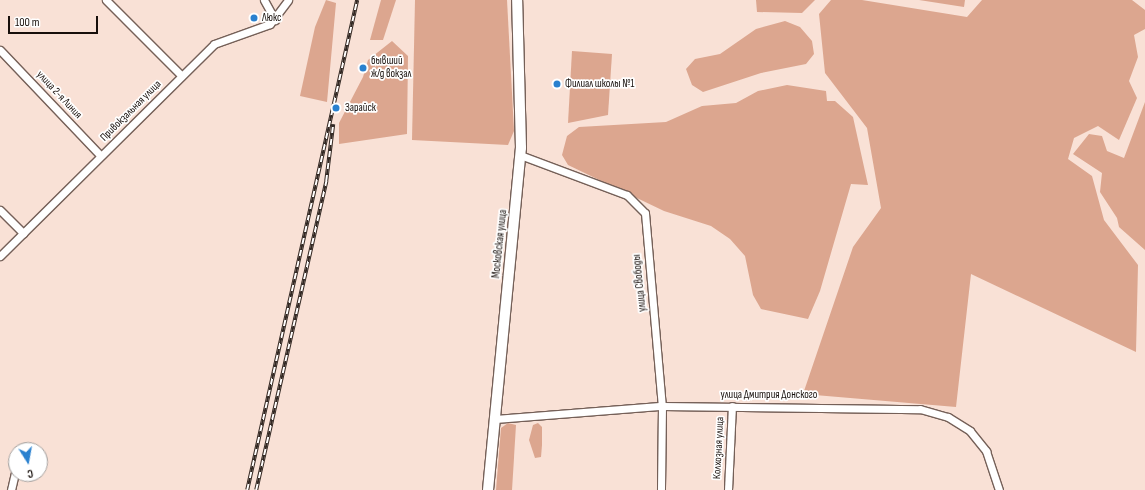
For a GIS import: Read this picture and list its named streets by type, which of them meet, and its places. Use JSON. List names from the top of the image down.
{
  "streets": {
    "main road": ["Московская улица"],
    "street": [
      "улица 2-я Линия",
      "Привокзальная улица",
      "улица Свободы",
      "улица Дмитрия Донского",
      "Колхозная улица"
    ]
  },
  "crossings": [
    ["улица 2-я Линия", "Привокзальная улица"],
    ["Московская улица", "улица Свободы"],
    ["Московская улица", "улица Дмитрия Донского"],
    ["улица Свободы", "улица Дмитрия Донского"],
    ["улица Дмитрия Донского", "Колхозная улица"]
  ],
  "places": [
    "Люкс",
    "бывший ж/д вокзал",
    "Филиал школы №1",
    "Зарайск"
  ],
  "scale_bar": "100 m",
  "north": "bottom"
}
